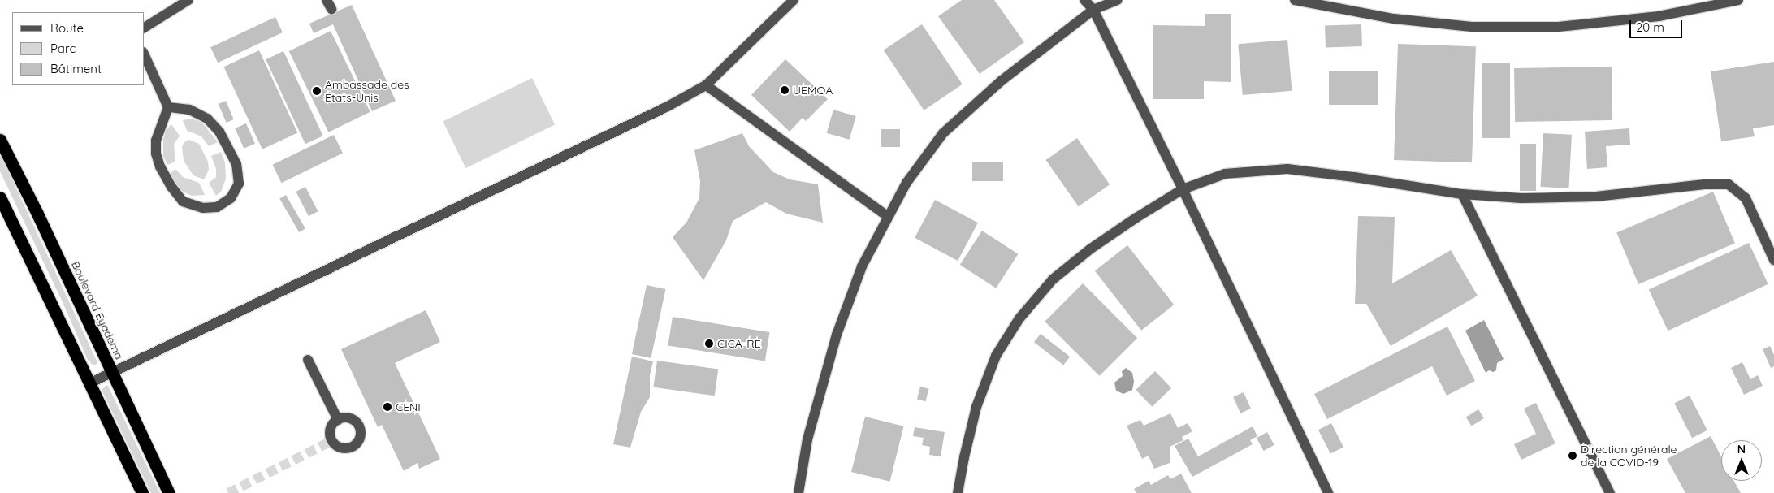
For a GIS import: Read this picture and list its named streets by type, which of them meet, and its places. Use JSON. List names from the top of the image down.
{
  "streets": {
    "highway": ["Boulevard Eyadema"]
  },
  "places": [
    "UEMOA",
    "Ambassade des États-Unis",
    "CICA-RE",
    "CENI",
    "Direction générale de la COVID-19"
  ],
  "legend": ["Route", "Parc", "Bâtiment"],
  "scale_bar": "20 m",
  "north": "top"
}
